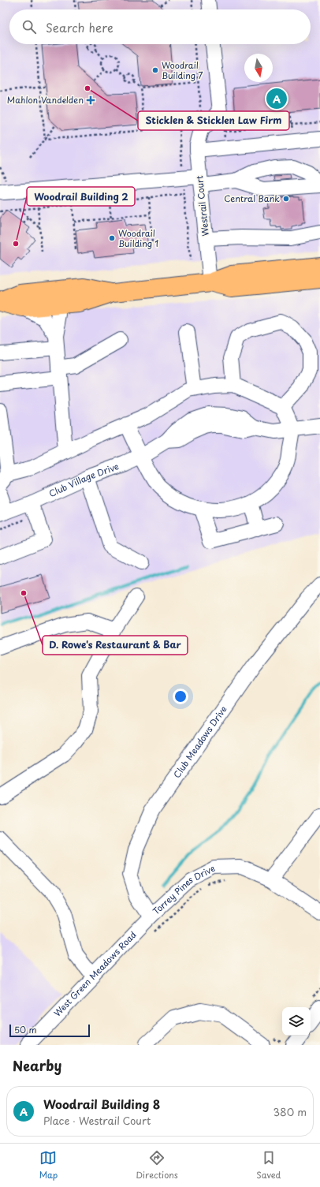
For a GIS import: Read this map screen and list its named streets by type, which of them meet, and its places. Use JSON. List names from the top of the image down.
{
  "streets": {
    "street": [
      "Westrail Court",
      "Club Village Drive",
      "Club Meadows Drive",
      "Torrey Pines Drive",
      "West Green Meadows Road"
    ]
  },
  "crossings": [
    ["Club Meadows Drive", "Torrey Pines Drive"],
    ["Club Meadows Drive", "West Green Meadows Road"],
    ["Torrey Pines Drive", "West Green Meadows Road"]
  ],
  "places": {
    "other": [
      "Woodrail Building 7",
      "Sticklen & Sticklen Law Firm",
      "Central Bank",
      "Woodrail Building 1",
      "Woodrail Building 2",
      "D. Rowe's Restaurant & Bar"
    ],
    "health": ["Mahlon Vandelden"]
  },
  "scale_bar": "50 m",
  "north": "bottom",
  "page": {
    "search": "Search here",
    "pins": "A",
    "scale": "50 m",
    "heading": "Nearby",
    "list": [
      {
        "mark": "A",
        "name": "Woodrail Building 8",
        "note": "Place · Westrail Court",
        "value": "380 m"
      }
    ],
    "nav": ["Map", "Directions", "Saved"]
  }
}
